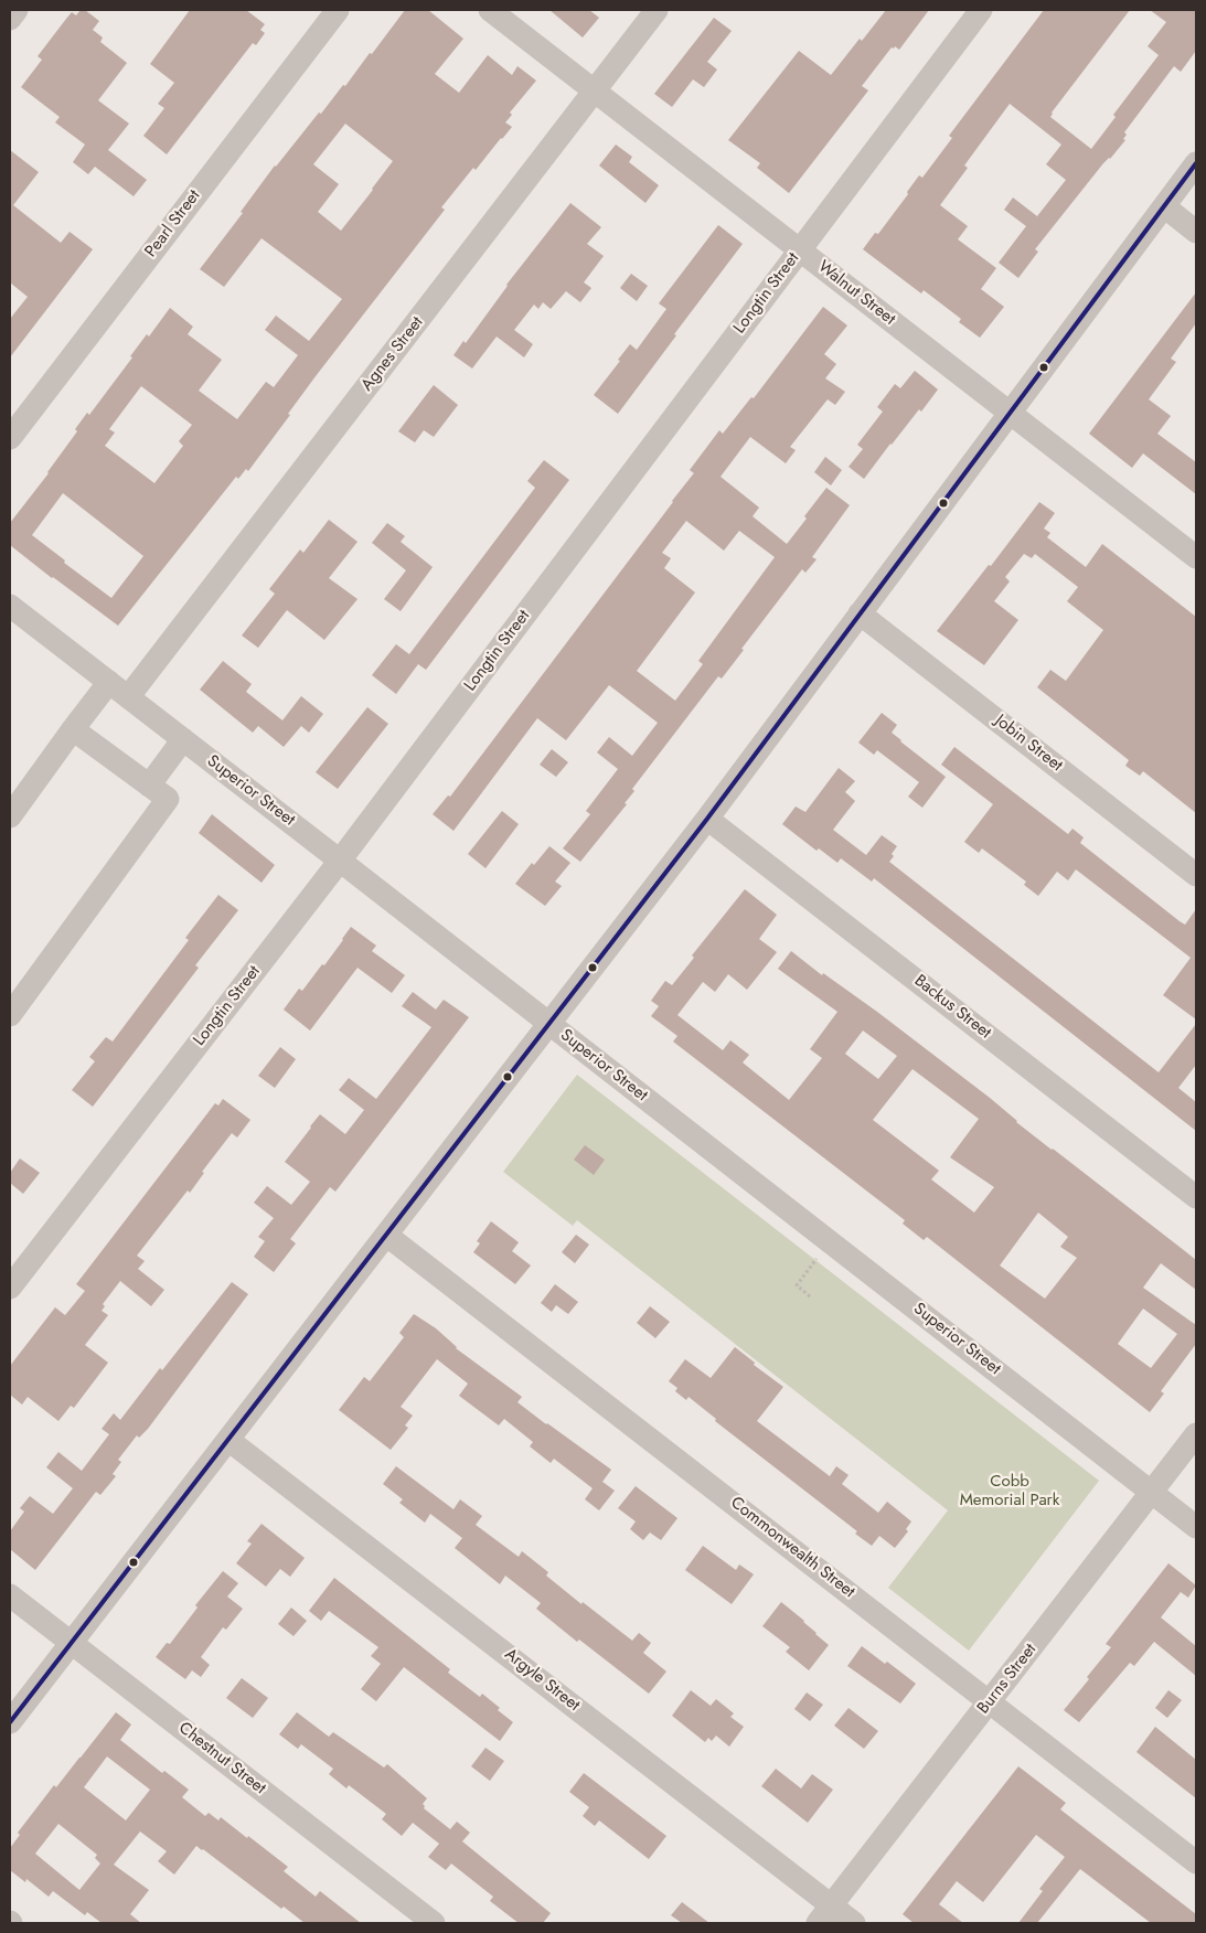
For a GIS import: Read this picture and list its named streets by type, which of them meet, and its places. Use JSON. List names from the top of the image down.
{
  "streets": {
    "street": [
      "Pearl Street",
      "Longtin Street",
      "Walnut Street",
      "Agnes Street",
      "Jobin Street",
      "Superior Street",
      "Backus Street",
      "Commonwealth Street",
      "Burns Street",
      "Argyle Street",
      "Chestnut Street"
    ]
  },
  "crossings": [
    ["Longtin Street", "Walnut Street"],
    ["Longtin Street", "Superior Street"],
    ["Walnut Street", "Agnes Street"],
    ["Agnes Street", "Superior Street"],
    ["Superior Street", "Burns Street"],
    ["Commonwealth Street", "Burns Street"],
    ["Burns Street", "Argyle Street"]
  ],
  "parks": ["Cobb Memorial Park"]
}
